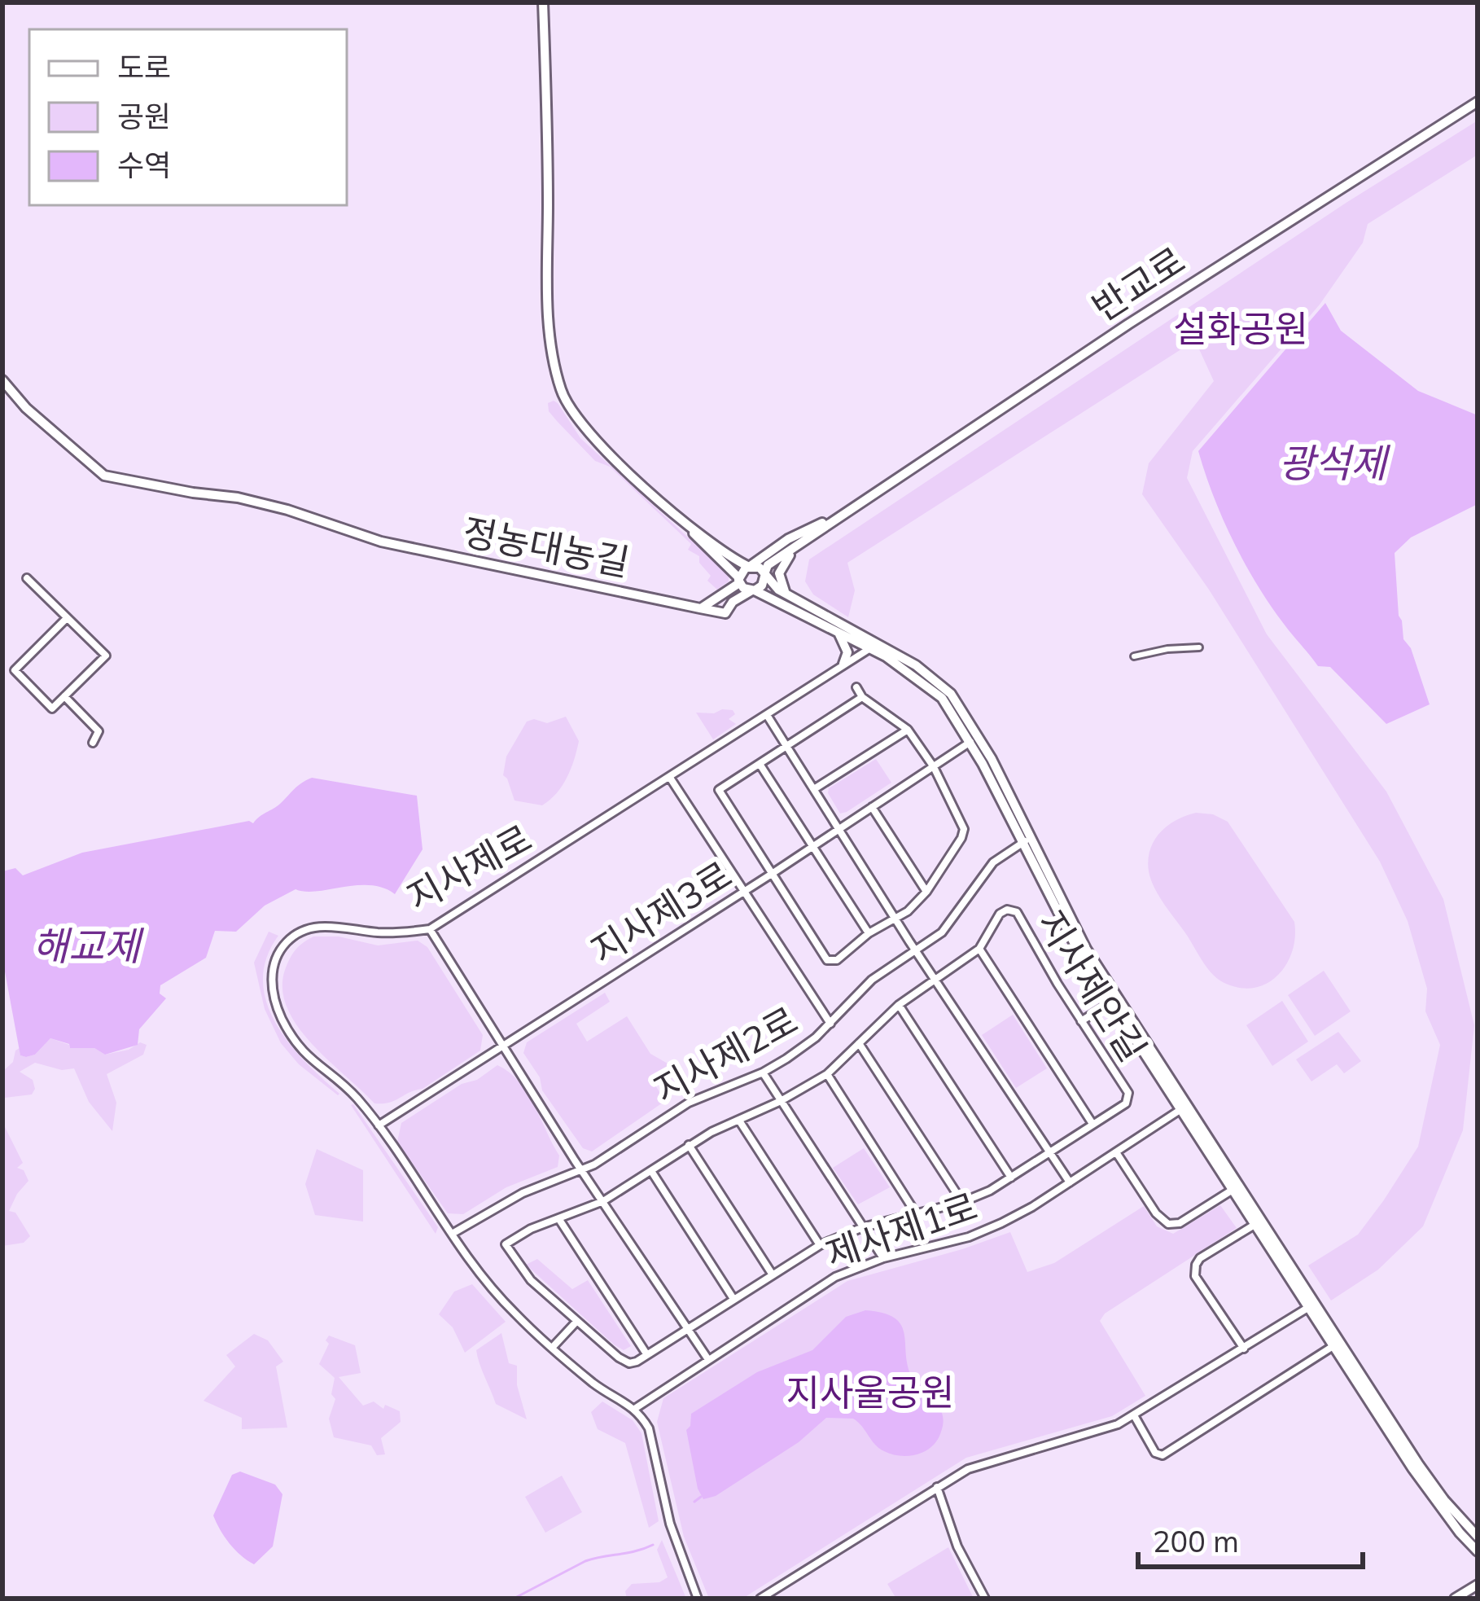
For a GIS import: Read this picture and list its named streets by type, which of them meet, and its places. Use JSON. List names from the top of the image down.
{
  "streets": {
    "street": [
      "반교로",
      "정농대농길",
      "지사제로",
      "지사제3로",
      "지사제안길",
      "지사제2로",
      "제사제1로"
    ]
  },
  "crossings": [
    ["지사제로", "지사제3로"],
    ["지사제로", "지사제2로"],
    ["지사제로", "제사제1로"]
  ],
  "water": ["광석제", "해교제"],
  "parks": ["설화공원", "지사울공원"],
  "legend": ["도로", "공원", "수역"],
  "scale_bar": "200 m"
}
